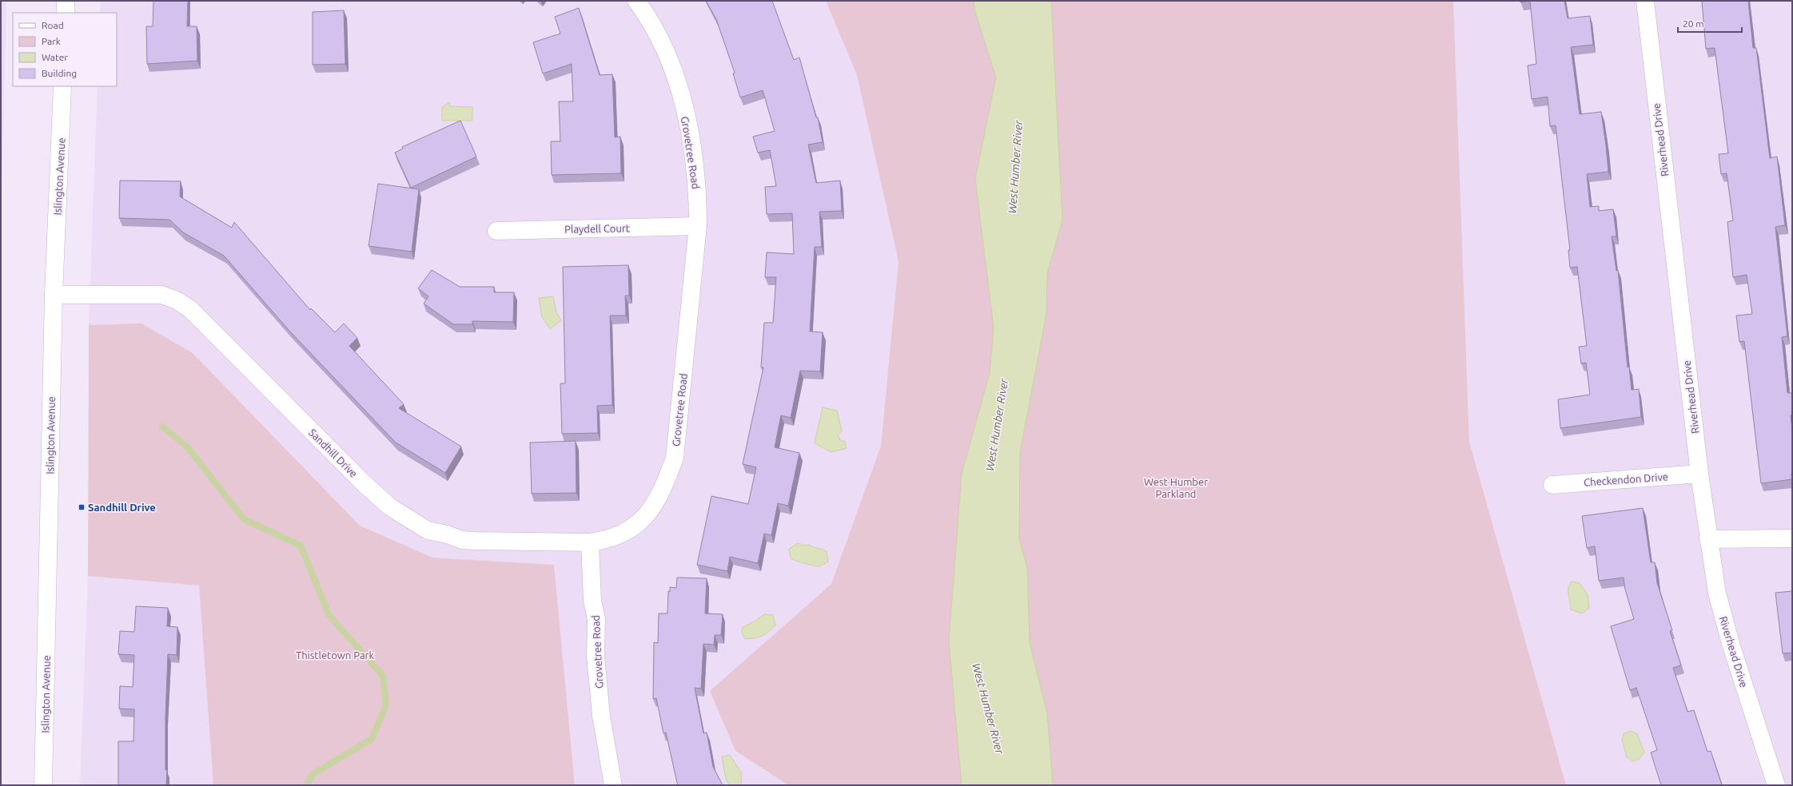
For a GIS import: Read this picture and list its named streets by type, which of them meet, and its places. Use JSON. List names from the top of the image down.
{
  "streets": {
    "street": [
      "Riverhead Drive",
      "Grovetree Road",
      "Islington Avenue",
      "Playdell Court",
      "Sandhill Drive",
      "Checkendon Drive"
    ]
  },
  "crossings": [
    ["Riverhead Drive", "Checkendon Drive"],
    ["Grovetree Road", "Playdell Court"],
    ["Grovetree Road", "Sandhill Drive"],
    ["Islington Avenue", "Sandhill Drive"]
  ],
  "water": ["West Humber River"],
  "parks": ["West Humber Parkland", "Thistletown Park"],
  "places": {
    "transit": ["Sandhill Drive"]
  },
  "legend": [
    "Road",
    "Park",
    "Water",
    "Building"
  ],
  "scale_bar": "20 m"
}
